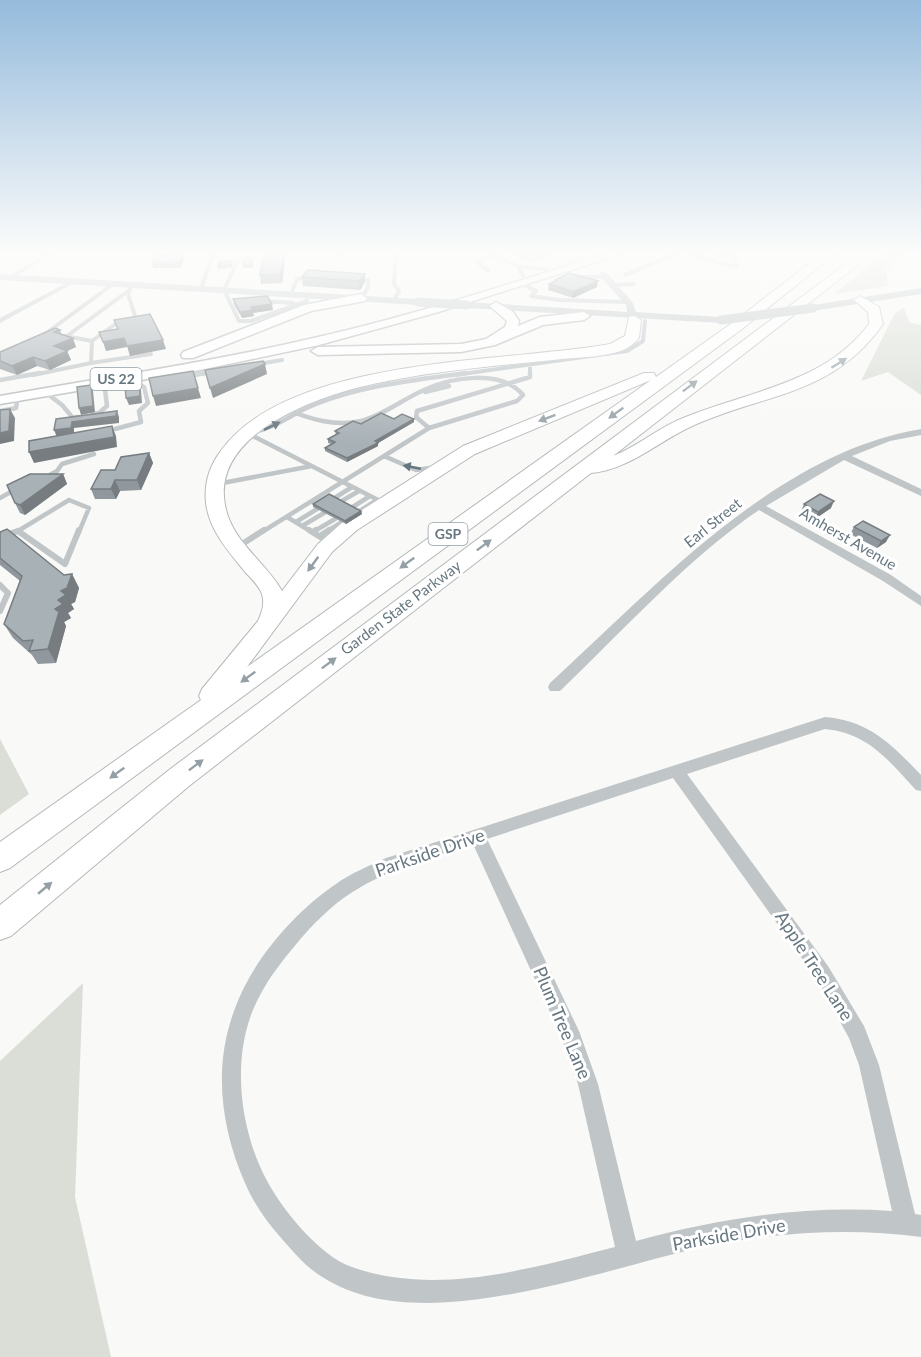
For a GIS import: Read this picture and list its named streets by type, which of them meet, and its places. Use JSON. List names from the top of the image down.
{
  "streets": {
    "highway": ["US 22", "GSP", "Garden State Parkway"],
    "street": [
      "Earl Street",
      "Amherst Avenue",
      "Parkside Drive",
      "Apple Tree Lane",
      "Plum Tree Lane"
    ]
  },
  "crossings": [
    ["Earl Street", "Amherst Avenue"],
    ["Parkside Drive", "Apple Tree Lane"],
    ["Parkside Drive", "Plum Tree Lane"]
  ]
}
